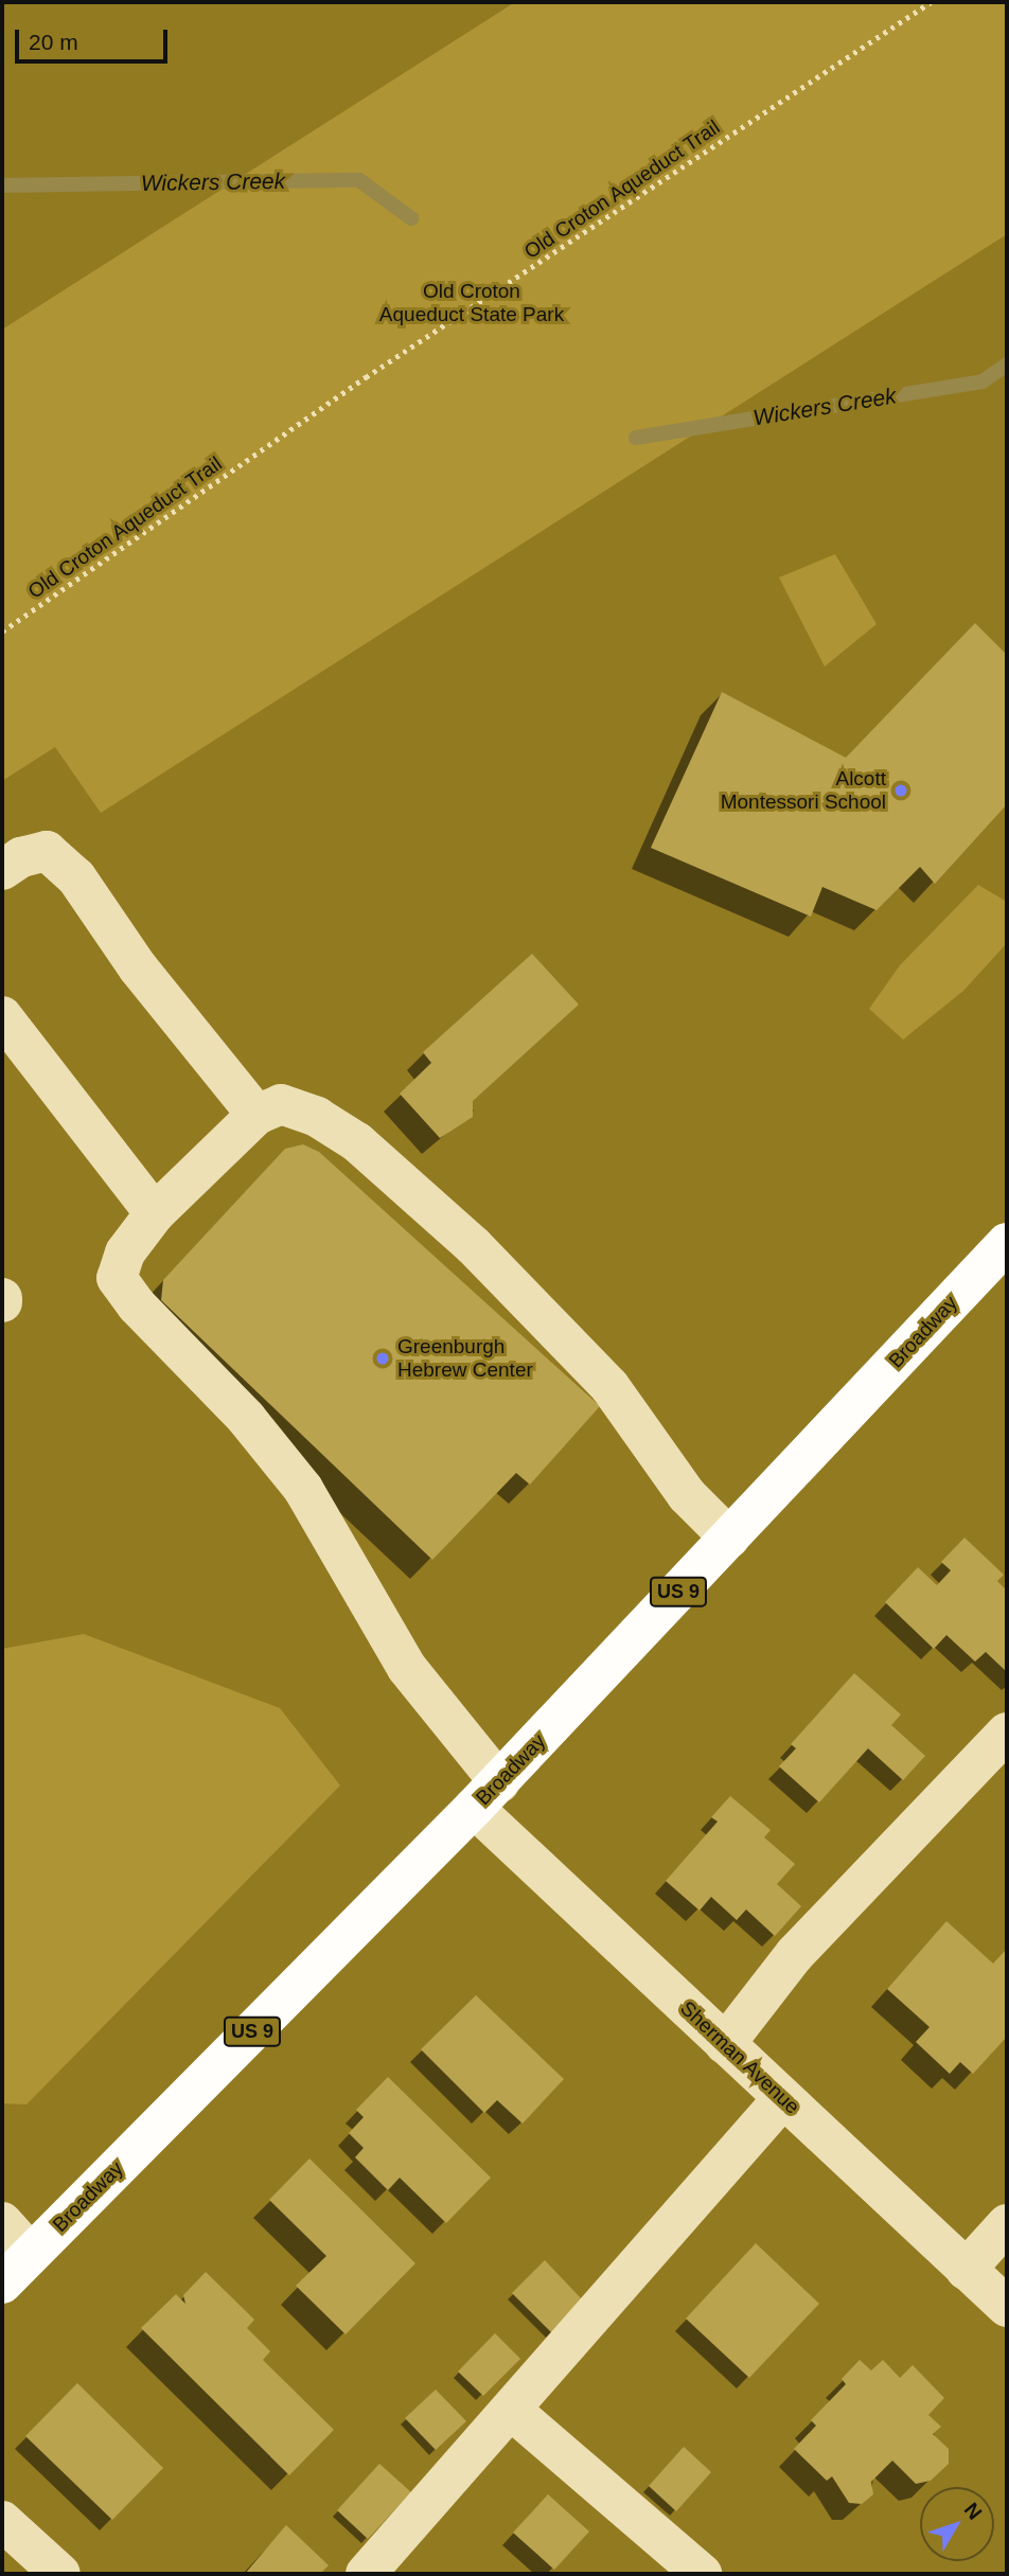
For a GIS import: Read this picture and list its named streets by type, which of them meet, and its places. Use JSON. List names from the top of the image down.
{
  "streets": {
    "main road": ["Broadway", "US 9"],
    "street": ["Sherman Avenue"],
    "path": ["Old Croton Aqueduct Trail"]
  },
  "crossings": [
    ["Broadway", "Sherman Avenue"]
  ],
  "water": ["Wickers Creek"],
  "parks": ["Old Croton Aqueduct State Park"],
  "places": ["Alcott Montessori School", "Greenburgh Hebrew Center"],
  "scale_bar": "20 m",
  "north": "top right"
}
